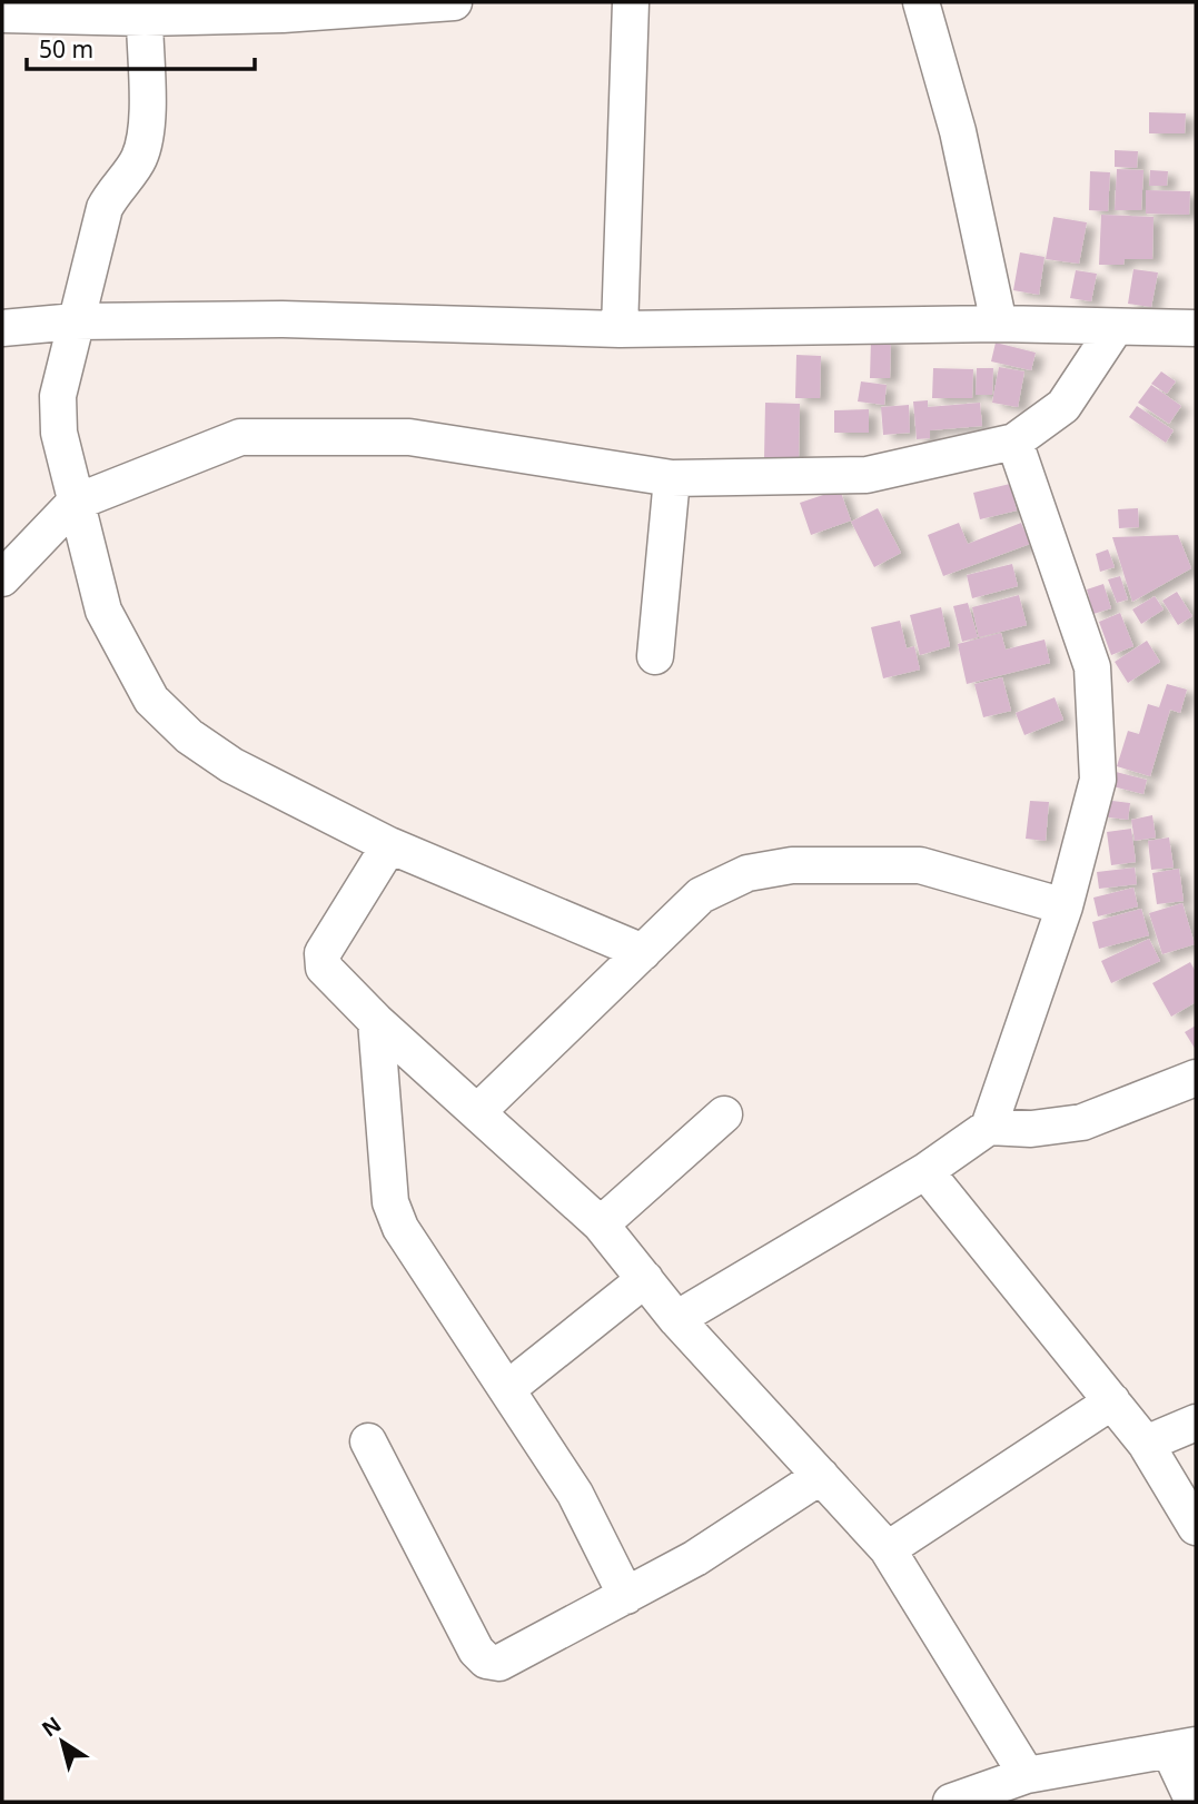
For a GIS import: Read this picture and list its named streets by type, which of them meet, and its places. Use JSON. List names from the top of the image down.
{
  "scale_bar": "50 m",
  "north": "top left"
}
